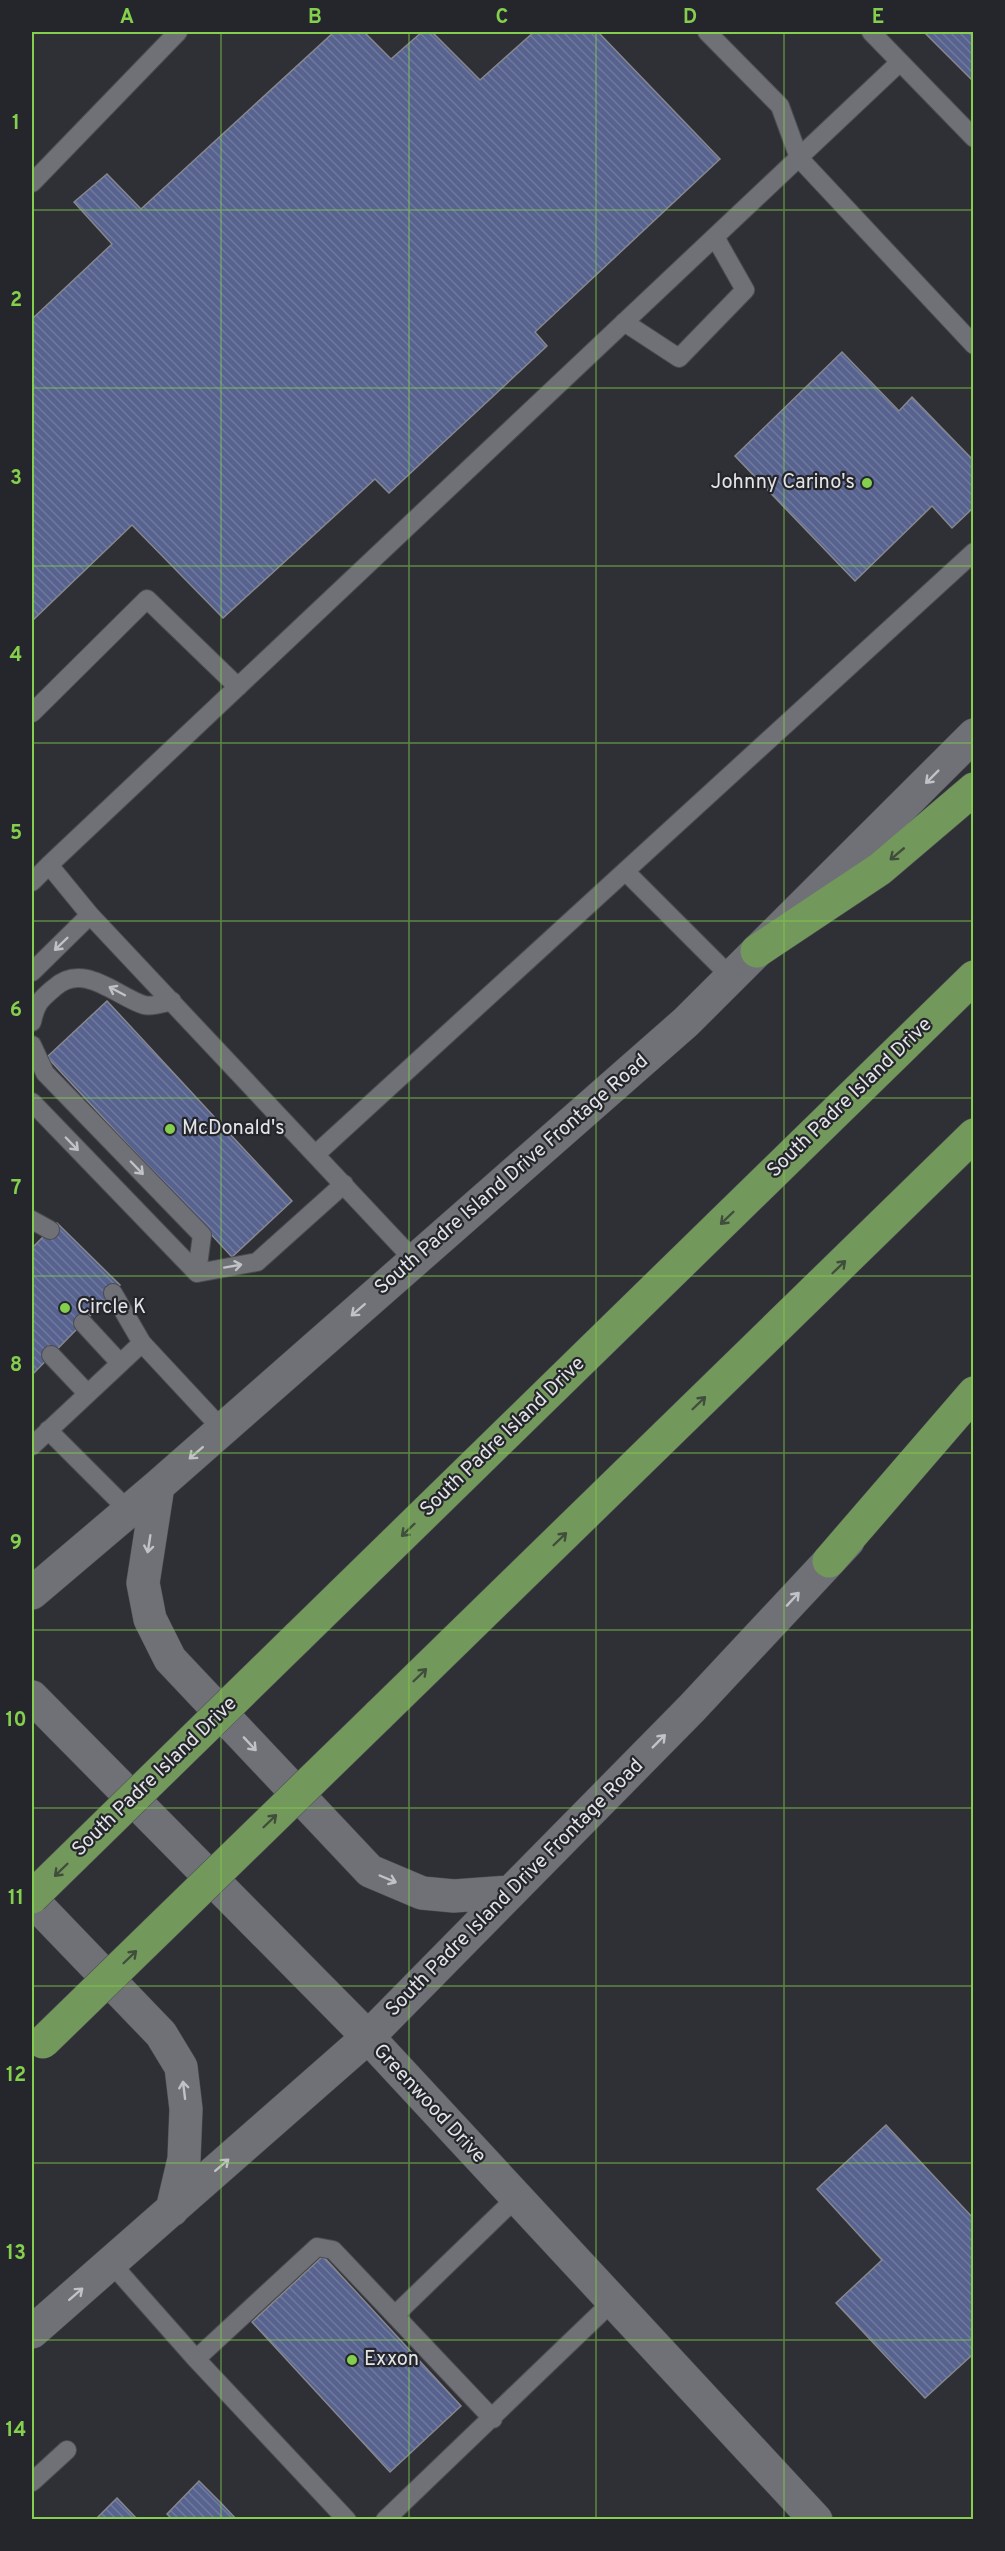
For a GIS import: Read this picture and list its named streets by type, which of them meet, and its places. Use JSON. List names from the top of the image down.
{
  "streets": {
    "highway": ["South Padre Island Drive"],
    "main road": ["South Padre Island Drive Frontage Road", "Greenwood Drive"]
  },
  "crossings": [
    ["South Padre Island Drive Frontage Road", "Greenwood Drive"]
  ],
  "places": [
    "Johnny Carino's",
    "McDonald's",
    "Circle K",
    "Exxon"
  ],
  "grid": {
    "columns": [
      "A",
      "B",
      "C",
      "D",
      "E"
    ],
    "rows": [
      "1",
      "2",
      "3",
      "4",
      "5",
      "6",
      "7",
      "8",
      "9",
      "10",
      "11",
      "12",
      "13",
      "14"
    ]
  }
}
